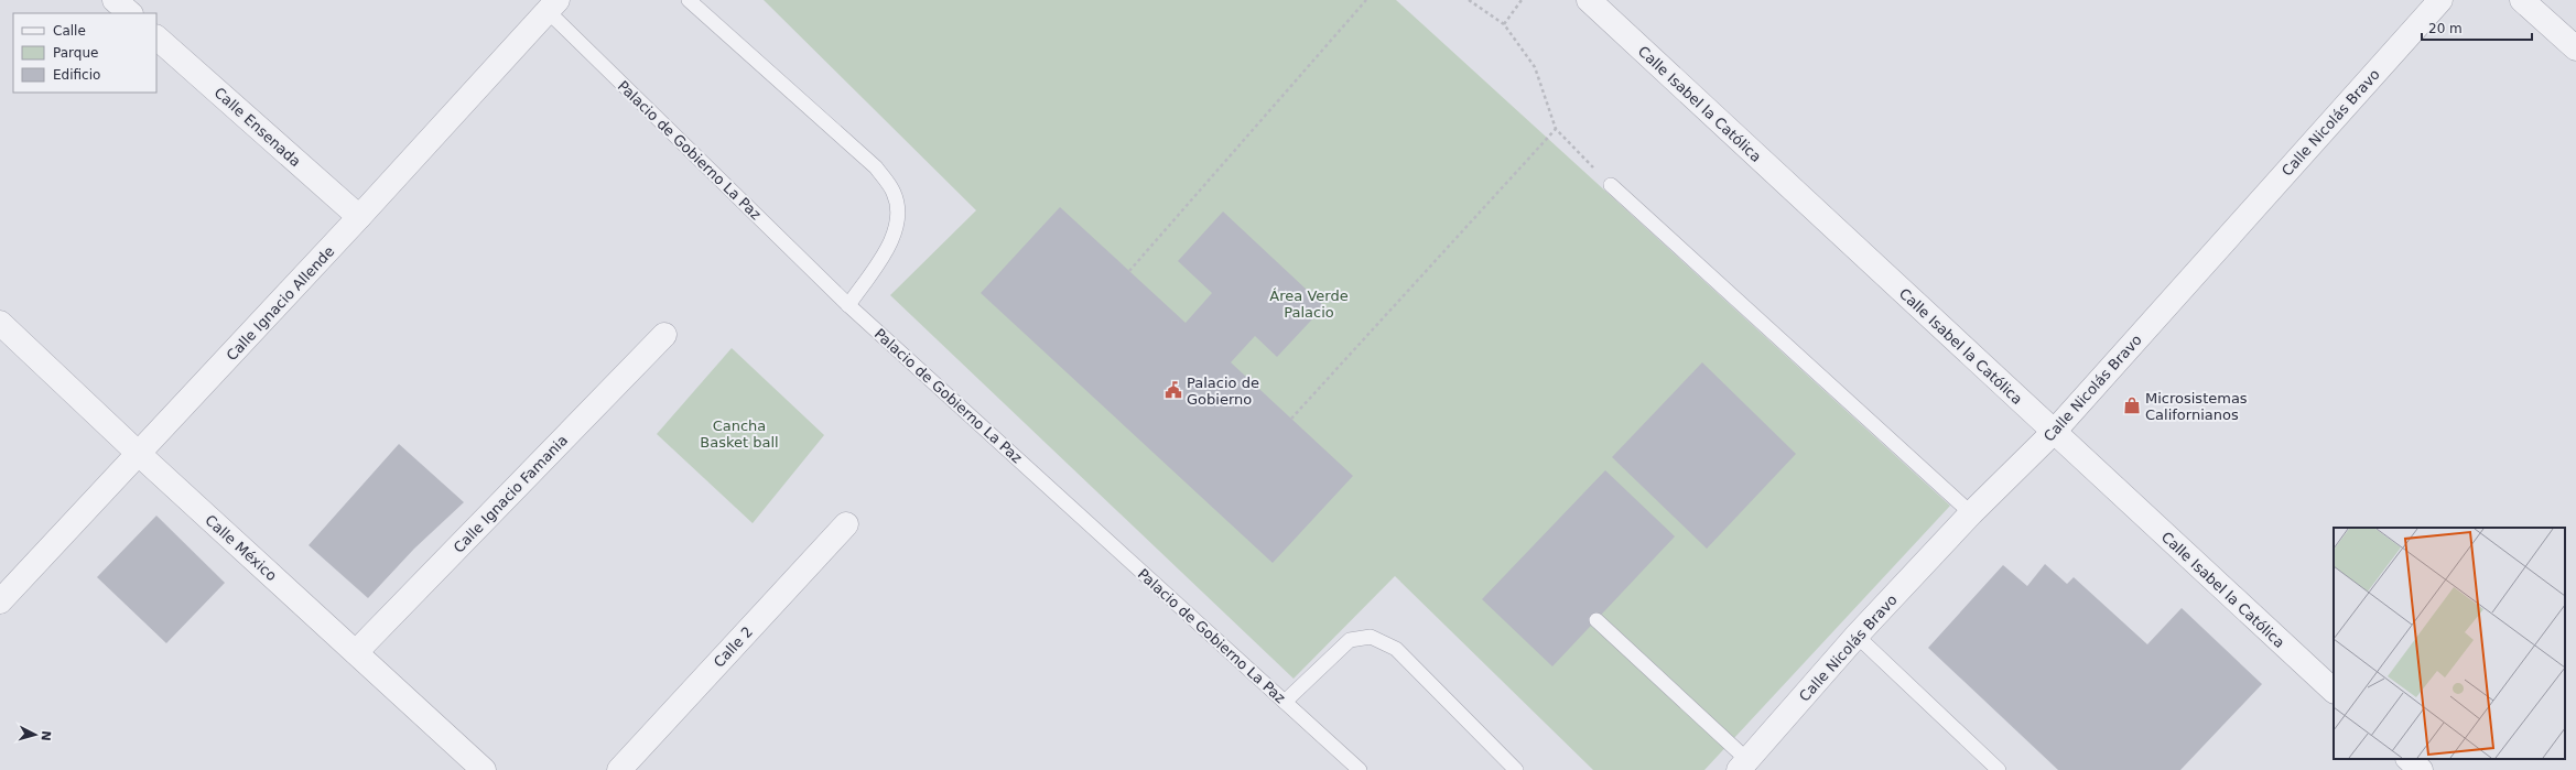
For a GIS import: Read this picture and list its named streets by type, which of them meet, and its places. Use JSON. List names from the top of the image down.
{
  "streets": {
    "street": [
      "Calle Isabel la Católica",
      "Calle Nicolás Bravo",
      "Calle Ensenada",
      "Calle Ignacio Allende",
      "Calle Ignacio Famania",
      "Calle México",
      "Calle 2"
    ],
    "lane": ["Palacio de Gobierno La Paz"]
  },
  "crossings": [
    ["Calle Isabel la Católica", "Calle Nicolás Bravo"],
    ["Calle Ensenada", "Calle Ignacio Allende"],
    ["Palacio de Gobierno La Paz", "Calle Ignacio Allende"],
    ["Calle Ignacio Allende", "Calle México"],
    ["Calle Ignacio Famania", "Calle México"]
  ],
  "parks": ["Área Verde Palacio", "Cancha Basket ball"],
  "places": {
    "public building": ["Palacio de Gobierno"],
    "shop": ["Microsistemas Californianos"]
  },
  "legend": ["Calle", "Parque", "Edificio"],
  "scale_bar": "20 m",
  "north": "right"
}
